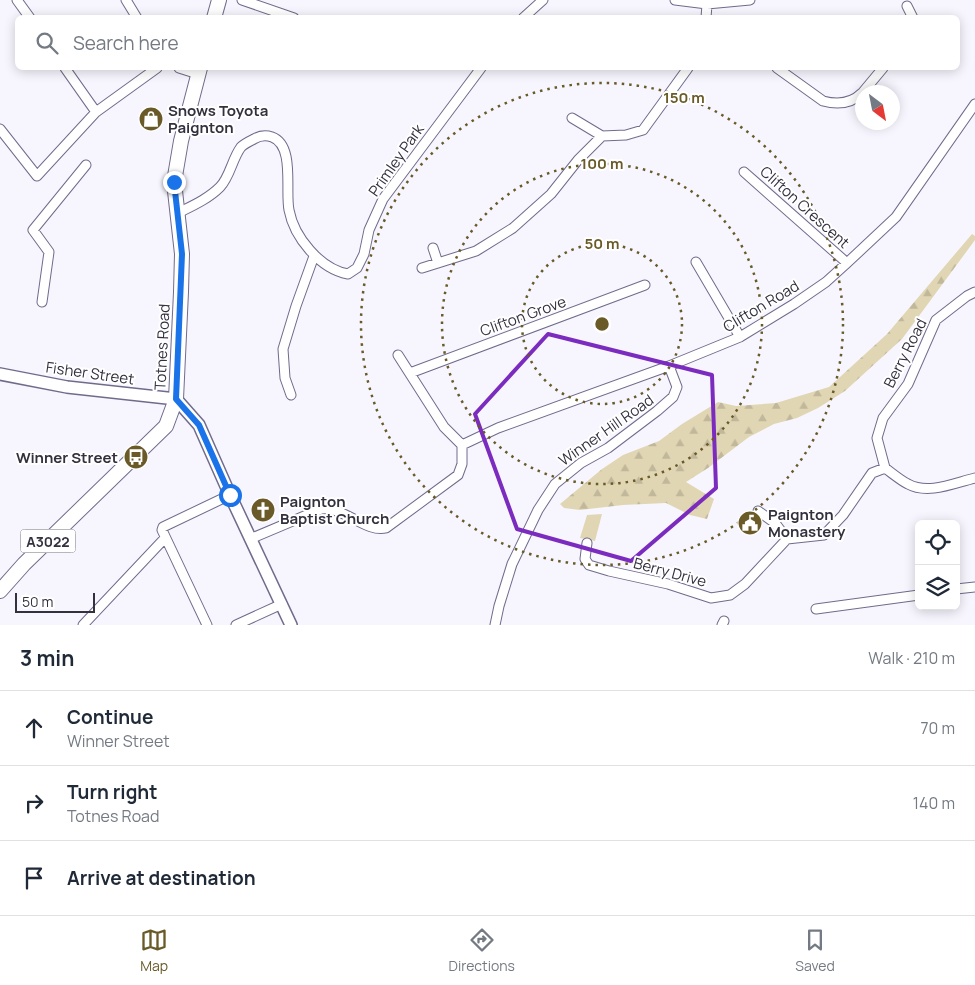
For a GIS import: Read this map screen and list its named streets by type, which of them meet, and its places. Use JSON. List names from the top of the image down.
{
  "streets": {
    "main road": ["Totnes Road", "A3022"],
    "street": [
      "Primley Park",
      "Clifton Crescent",
      "Clifton Road",
      "Clifton Grove",
      "Berry Road",
      "Fisher Street",
      "Winner Hill Road",
      "Berry Drive"
    ]
  },
  "crossings": [
    ["Primley Park", "Totnes Road"],
    ["Clifton Crescent", "Clifton Road"],
    ["Clifton Road", "Winner Hill Road"],
    ["Totnes Road", "Fisher Street"]
  ],
  "places": {
    "shop": ["Snows Toyota Paignton"],
    "bus stop": ["Winner Street"],
    "church": ["Paignton Baptist Church"],
    "public building": ["Paignton Monastery"]
  },
  "scale_bar": "50 m",
  "north": "bottom right",
  "page": {
    "search": "Search here",
    "scale": "50 m",
    "heading": ["3 min", "Walk · 210 m"],
    "list": [
      ["Continue", "Winner Street", "70 m"],
      ["Turn right", "Totnes Road", "140 m"],
      "Arrive at destination"
    ],
    "nav": ["Map", "Directions", "Saved"]
  },
  "rings": ["150 m", "100 m", "50 m"]
}
